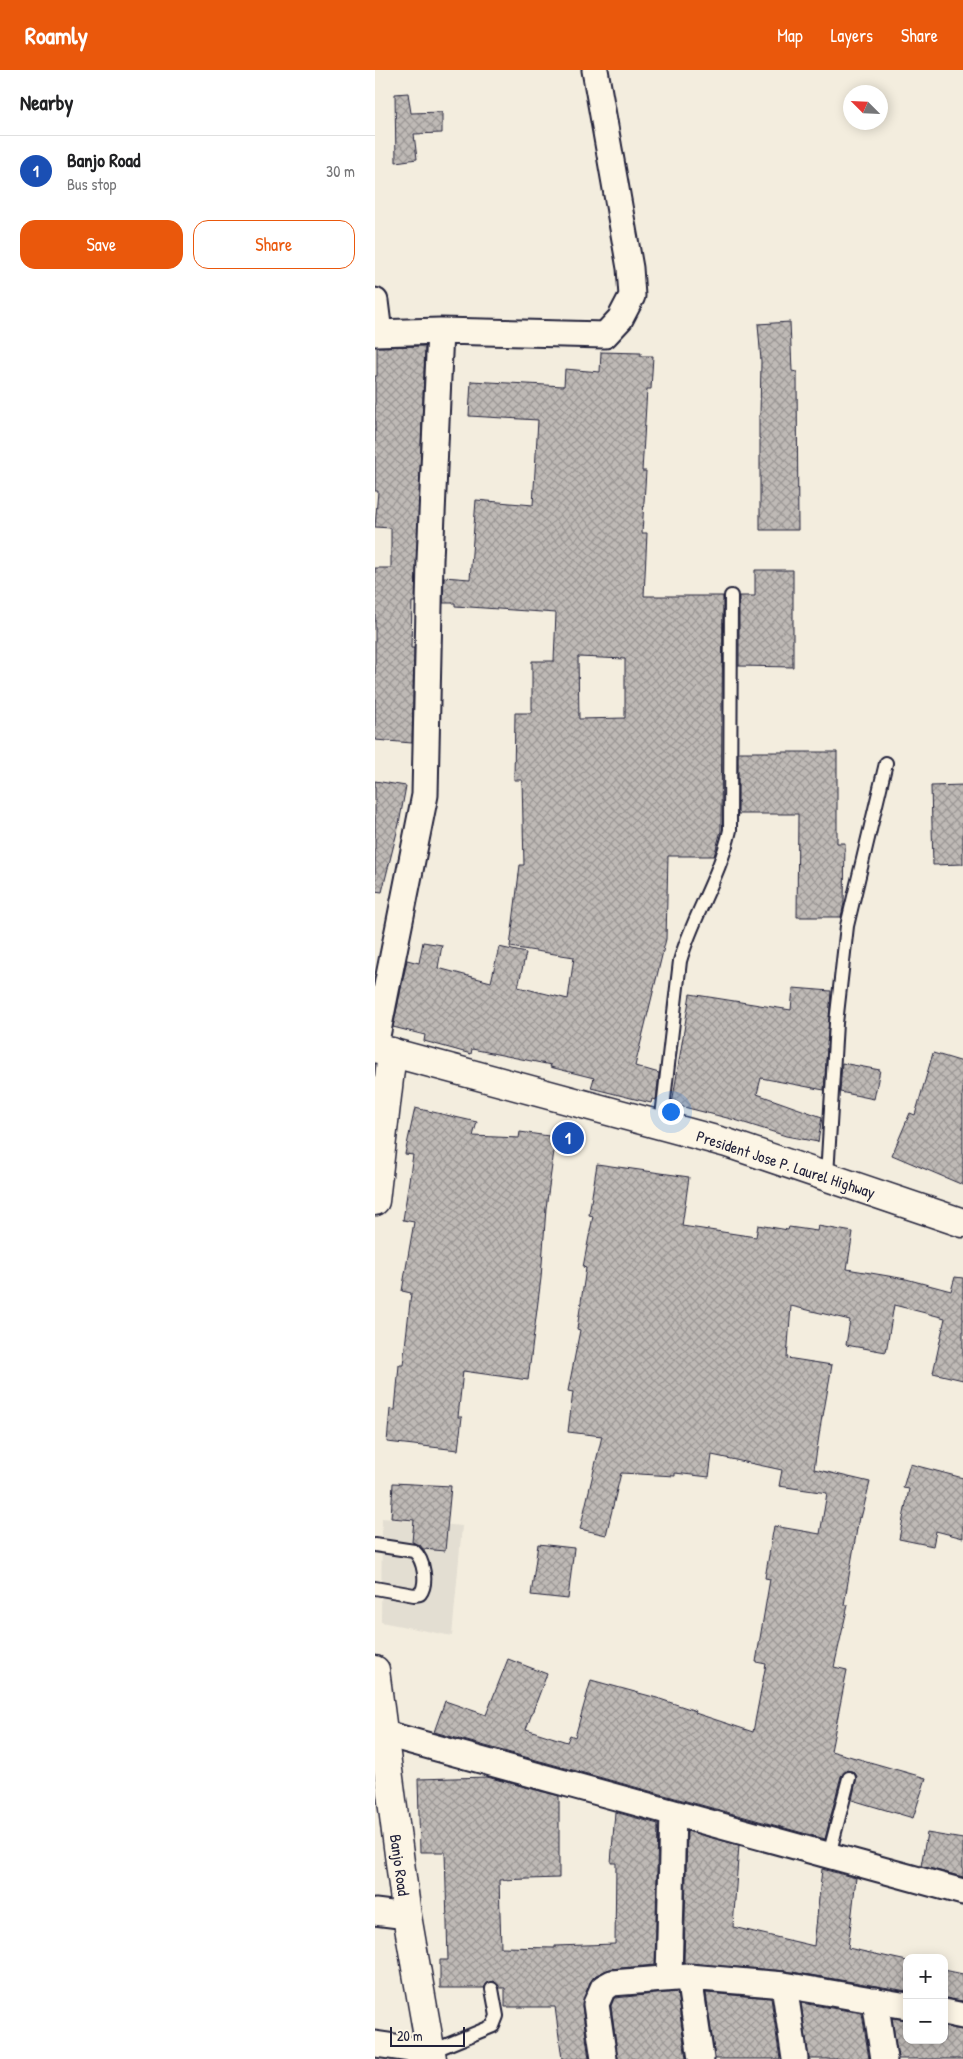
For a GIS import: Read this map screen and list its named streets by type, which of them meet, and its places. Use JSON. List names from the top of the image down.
{
  "streets": {
    "main road": ["President Jose P. Laurel Highway", "Banjo Road"]
  },
  "scale_bar": "20 m",
  "north": "top left",
  "page": {
    "header": "Roamly",
    "nav": ["Map", "Layers", "Share"],
    "heading": "Nearby",
    "list": [
      {
        "mark": "1",
        "name": "Banjo Road",
        "note": "Bus stop",
        "value": "30 m"
      }
    ],
    "buttons": ["Save", "Share"],
    "pins": "1",
    "map_buttons": ["+", "−"],
    "scale": "20 m"
  }
}
